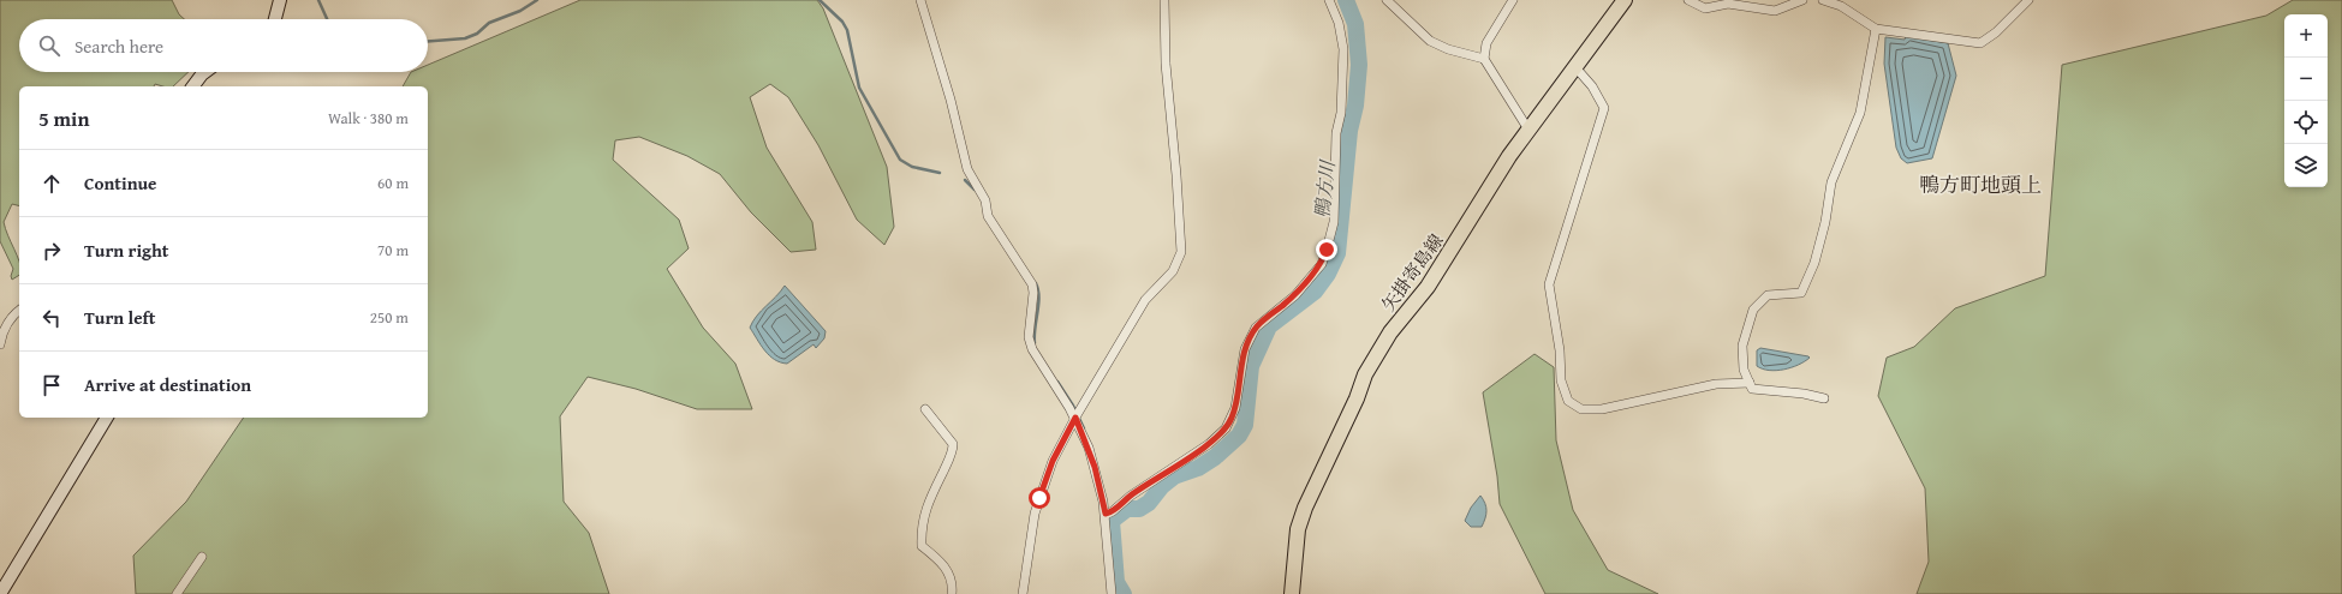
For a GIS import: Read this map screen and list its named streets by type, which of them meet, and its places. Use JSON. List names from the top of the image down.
{
  "streets": {
    "main road": ["矢掛寄島線"]
  },
  "districts": ["鴨方町地頭上"],
  "water": ["鴨方川"],
  "page": {
    "map_buttons": ["+", "−"],
    "search": "Search here",
    "heading": ["5 min", "Walk · 380 m"],
    "list": [
      ["Continue", "60 m"],
      ["Turn right", "70 m"],
      ["Turn left", "250 m"],
      "Arrive at destination"
    ]
  }
}
